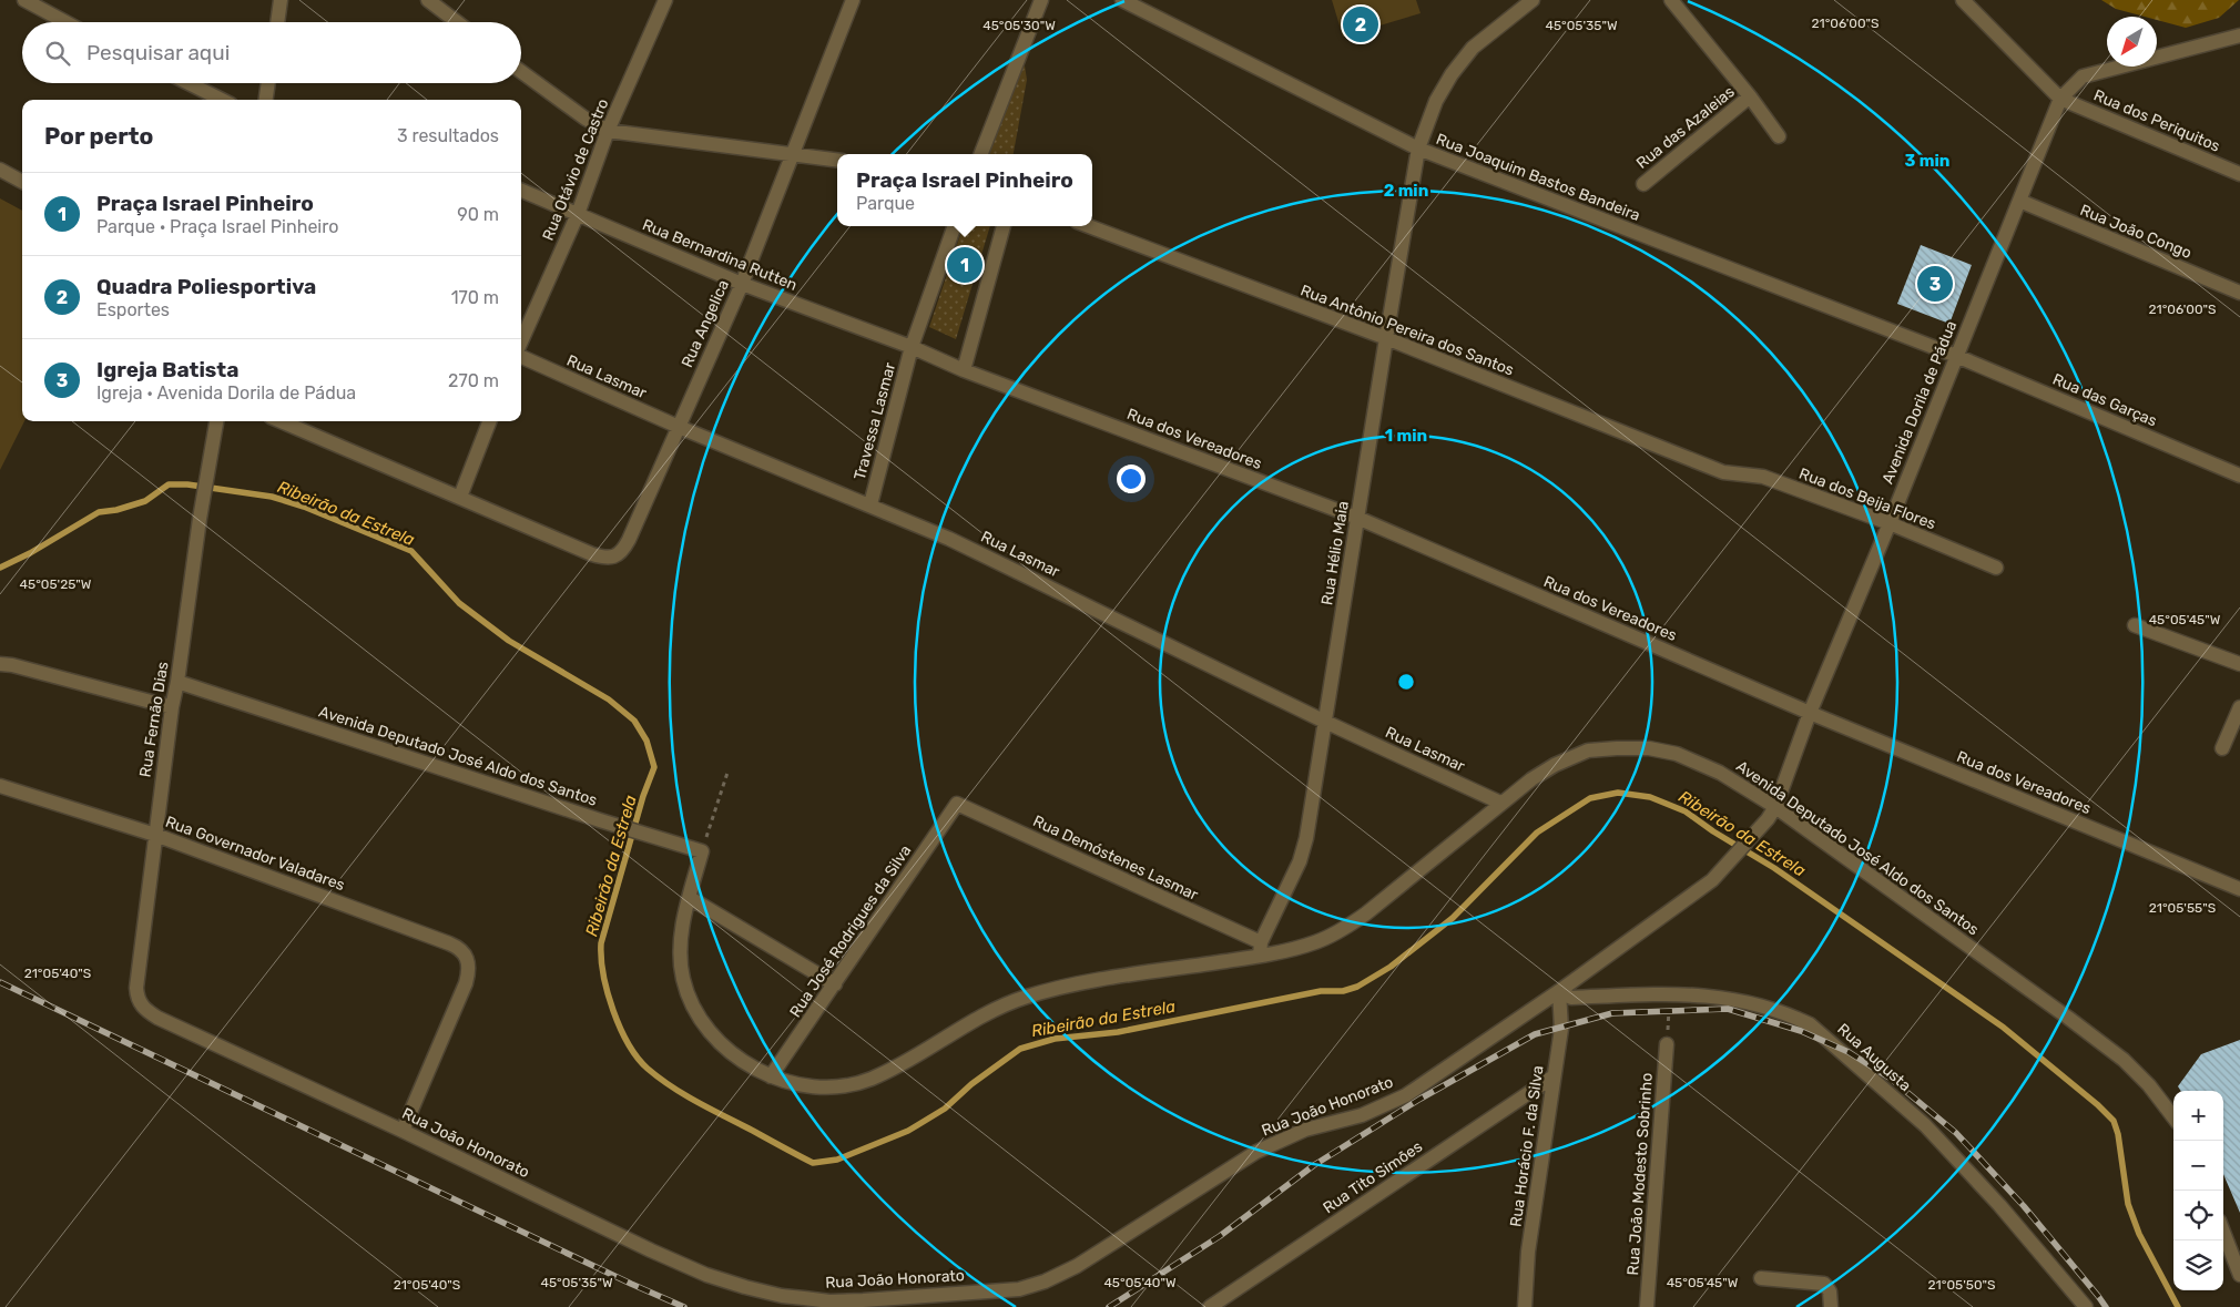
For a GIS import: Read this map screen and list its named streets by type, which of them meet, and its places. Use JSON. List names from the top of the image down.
{
  "streets": {
    "street": [
      "Rua dos Periquitos",
      "Rua das Azaleias",
      "Rua Otávio de Castro",
      "Rua Joaquim Bastos Bandeira",
      "Rua João Congo",
      "Rua Bernardina Rutten",
      "Rua Angelica",
      "Rua Antônio Pereira dos Santos",
      "Rua Lasmar",
      "Rua das Garças",
      "Avenida Dorila de Pádua",
      "Travessa Lasmar",
      "Rua dos Vereadores",
      "Rua dos Beija Flores",
      "Rua Hélio Maia",
      "Rua Fernão Dias",
      "Avenida Deputado José Aldo dos Santos",
      "Rua Governador Valadares",
      "Rua Demóstenes Lasmar",
      "Rua José Rodrigues da Silva",
      "Rua Augusta",
      "Rua João Honorato",
      "Rua Horácio F. da Silva",
      "Rua João Modesto Sobrinho",
      "Rua Tito Simões"
    ]
  },
  "crossings": [
    ["Rua dos Periquitos", "Avenida Dorila de Pádua"],
    ["Rua Otávio de Castro", "Rua Bernardina Rutten"],
    ["Rua Joaquim Bastos Bandeira", "Rua das Garças"],
    ["Rua Joaquim Bastos Bandeira", "Avenida Dorila de Pádua"],
    ["Rua Joaquim Bastos Bandeira", "Rua Hélio Maia"],
    ["Rua João Congo", "Avenida Dorila de Pádua"],
    ["Rua Bernardina Rutten", "Rua Angelica"],
    ["Rua Bernardina Rutten", "Travessa Lasmar"],
    ["Rua Bernardina Rutten", "Rua dos Vereadores"],
    ["Rua Angelica", "Rua Lasmar"],
    ["Rua Antônio Pereira dos Santos", "Rua dos Beija Flores"],
    ["Rua Antônio Pereira dos Santos", "Rua Hélio Maia"],
    ["Rua Lasmar", "Travessa Lasmar"],
    ["Rua Lasmar", "Rua Hélio Maia"],
    ["Rua Lasmar", "Avenida Deputado José Aldo dos Santos"],
    ["Rua das Garças", "Avenida Dorila de Pádua"],
    ["Avenida Dorila de Pádua", "Rua dos Vereadores"],
    ["Avenida Dorila de Pádua", "Rua dos Beija Flores"],
    ["Avenida Dorila de Pádua", "Avenida Deputado José Aldo dos Santos"],
    ["Avenida Dorila de Pádua", "Rua João Honorato"],
    ["Rua dos Vereadores", "Rua Hélio Maia"],
    ["Rua Hélio Maia", "Avenida Deputado José Aldo dos Santos"],
    ["Rua Hélio Maia", "Rua Demóstenes Lasmar"],
    ["Rua Fernão Dias", "Avenida Deputado José Aldo dos Santos"],
    ["Rua Fernão Dias", "Rua Governador Valadares"],
    ["Rua Fernão Dias", "Rua João Honorato"],
    ["Avenida Deputado José Aldo dos Santos", "Rua Demóstenes Lasmar"],
    ["Avenida Deputado José Aldo dos Santos", "Rua José Rodrigues da Silva"],
    ["Avenida Deputado José Aldo dos Santos", "Rua João Honorato"],
    ["Rua Governador Valadares", "Rua João Honorato"],
    ["Rua Demóstenes Lasmar", "Rua José Rodrigues da Silva"],
    ["Rua Augusta", "Rua João Honorato"],
    ["Rua Augusta", "Rua Horácio F. da Silva"],
    ["Rua João Honorato", "Rua Horácio F. da Silva"],
    ["Rua Horácio F. da Silva", "Rua Tito Simões"]
  ],
  "water": ["Ribeirão da Estrela"],
  "north": "bottom left",
  "page": {
    "pins": ["2", "1", "3"],
    "search": "Pesquisar aqui",
    "heading": ["Por perto", "3 resultados"],
    "popup": ["Praça Israel Pinheiro", "Parque"],
    "list": [
      {
        "mark": "1",
        "name": "Praça Israel Pinheiro",
        "note": "Parque · Praça Israel Pinheiro",
        "value": "90 m"
      },
      {
        "mark": "2",
        "name": "Quadra Poliesportiva",
        "note": "Esportes",
        "value": "170 m"
      },
      {
        "mark": "3",
        "name": "Igreja Batista",
        "note": "Igreja · Avenida Dorila de Pádua",
        "value": "270 m"
      }
    ],
    "map_buttons": ["+", "−"]
  },
  "coordinates": [
    "21°06'00\"S",
    "45°05'30\"W",
    "45°05'35\"W",
    "45°05'25\"W",
    "45°05'45\"W",
    "21°05'55\"S",
    "21°05'40\"S",
    "45°05'40\"W",
    "21°05'50\"S"
  ],
  "rings": ["3 min", "2 min", "1 min"]
}
